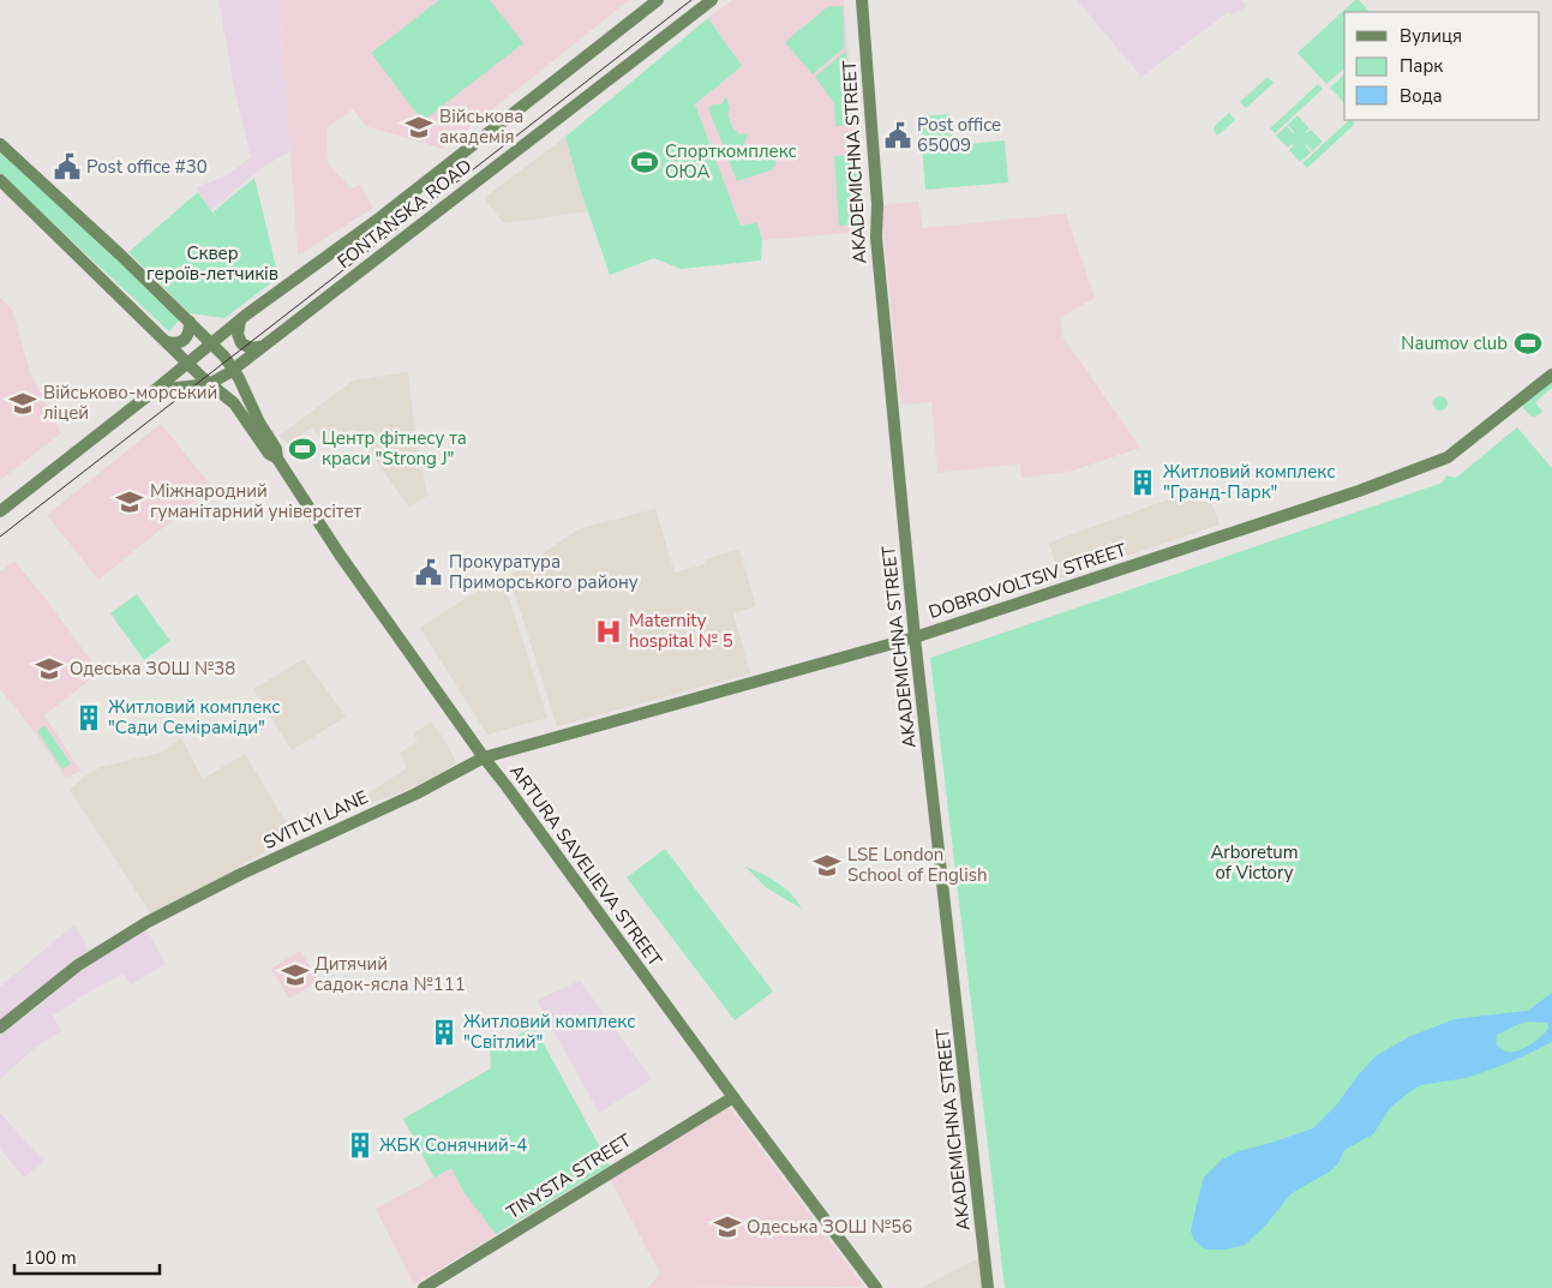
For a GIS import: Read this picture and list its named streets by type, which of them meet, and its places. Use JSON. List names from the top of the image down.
{
  "streets": {
    "main road": [
      "AKADEMICHNA STREET",
      "FONTANSKA ROAD",
      "DOBROVOLTSIV STREET",
      "SVITLYI LANE",
      "ARTURA SAVELIEVA STREET",
      "TINYSTA STREET"
    ]
  },
  "crossings": [
    ["AKADEMICHNA STREET", "DOBROVOLTSIV STREET"],
    ["FONTANSKA ROAD", "ARTURA SAVELIEVA STREET"],
    ["DOBROVOLTSIV STREET", "SVITLYI LANE"],
    ["DOBROVOLTSIV STREET", "ARTURA SAVELIEVA STREET"],
    ["SVITLYI LANE", "ARTURA SAVELIEVA STREET"],
    ["ARTURA SAVELIEVA STREET", "TINYSTA STREET"]
  ],
  "parks": ["Сквер героїв-летчиків", "Arboretum of Victory"],
  "places": {
    "school or university": [
      "Військова академія",
      "Військово-морський ліцей",
      "Міжнародний гуманітарний універсітет",
      "Одеська ЗОШ №38",
      "LSE London School of English",
      "Дитячий садок-ясла №111",
      "Одеська ЗОШ №56"
    ],
    "public building": ["Post office 65009", "Post office #30", "Прокуратура Приморського району"],
    "sports": ["Спорткомплекс ОЮА", "Naumov club", "Центр фітнесу та краси \"Strong J\""],
    "building": [
      "Житловий комплекс \"Гранд-Парк\"",
      "Житловий комплекс \"Сади Семіраміди\"",
      "Житловий комплекс \"Світлий\"",
      "ЖБК Сонячний-4"
    ],
    "hospital": ["Maternity hospital № 5"]
  },
  "legend": ["Вулиця", "Парк", "Вода"],
  "scale_bar": "100 m"
}
